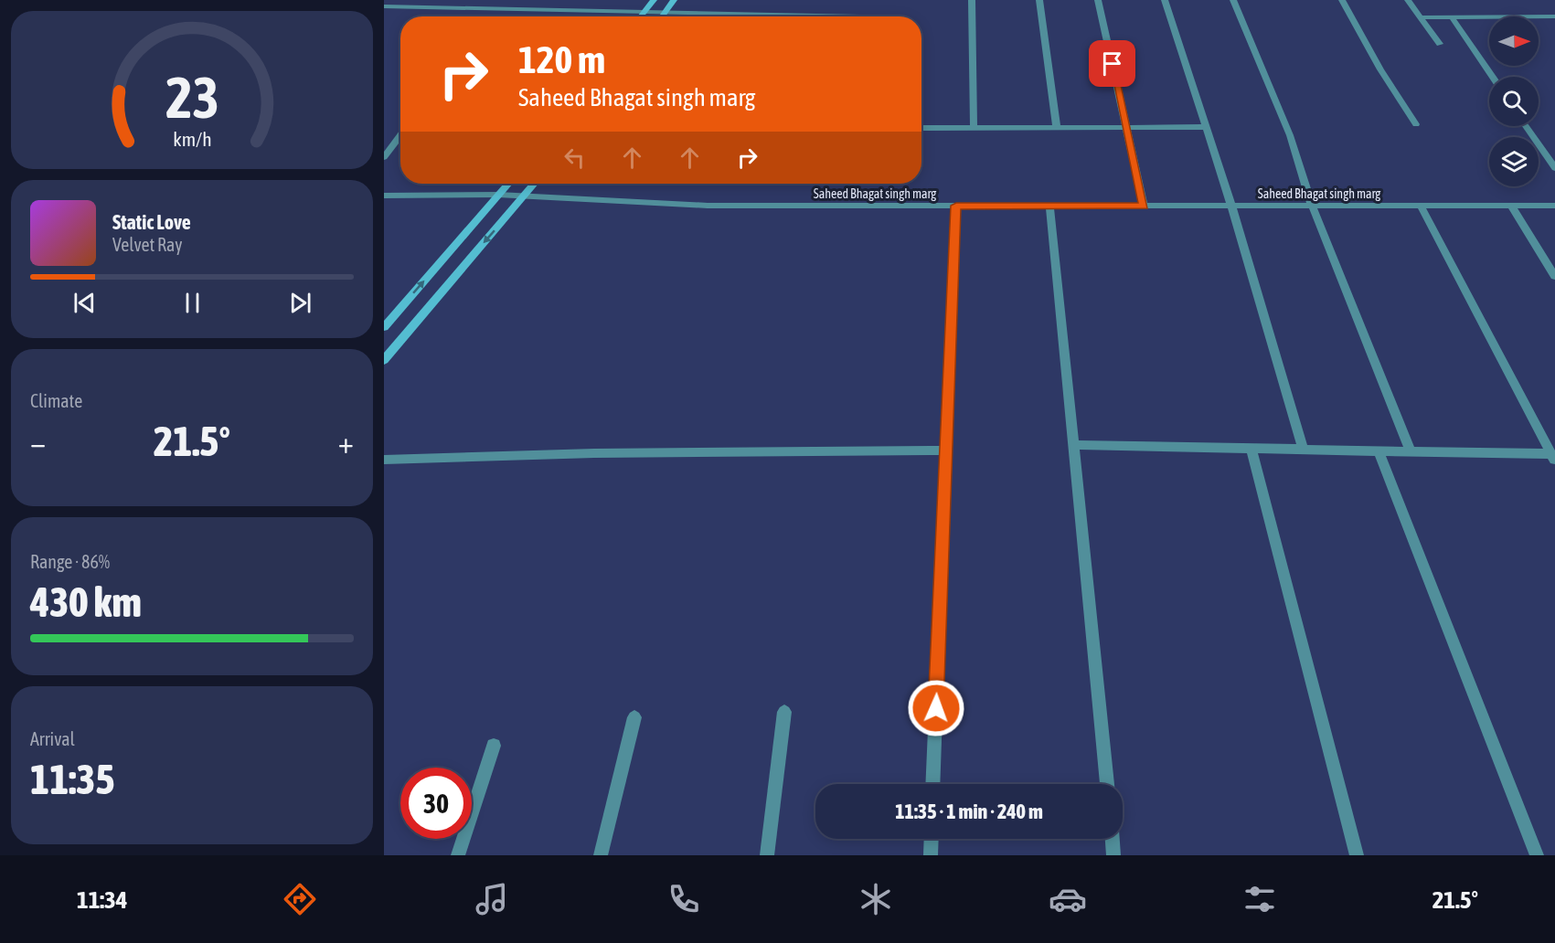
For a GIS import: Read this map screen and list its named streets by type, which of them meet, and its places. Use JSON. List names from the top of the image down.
{
  "streets": {
    "street": ["Saheed Bhagat singh marg"]
  },
  "north": "right",
  "page": {
    "turn": ["120 m", "Saheed Bhagat singh marg"],
    "song": ["Static Love", "Velvet Ray"],
    "tile": [
      "Climate",
      ["Range · 86%", "430 km"],
      ["Arrival", "11:35"]
    ],
    "heat": ["−", "21.5°", "+"],
    "limit": "30",
    "trip": "11:35 · 1 min · 240 m",
    "tabs": ["11:34", "21.5°"],
    "gauge": ["23", "km/h"]
  }
}
